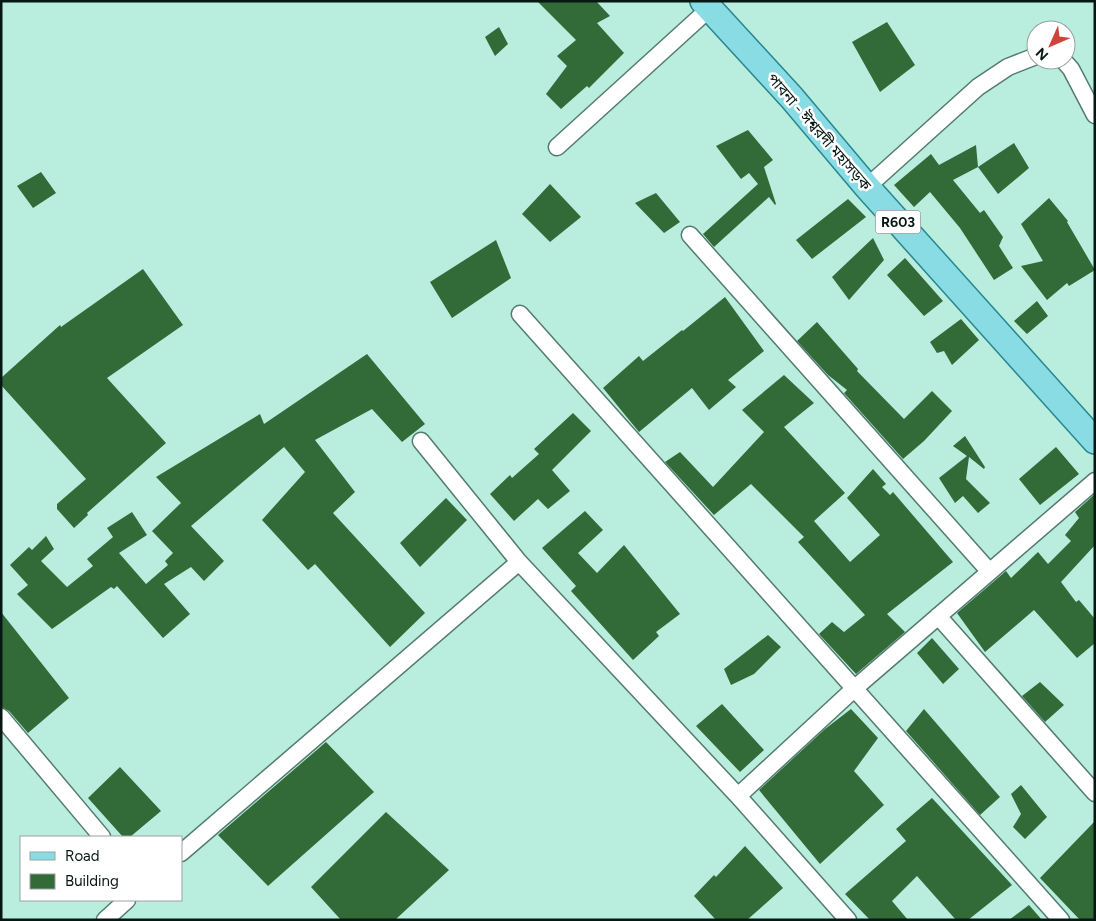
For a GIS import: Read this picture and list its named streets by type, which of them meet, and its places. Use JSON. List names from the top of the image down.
{
  "streets": {
    "main road": ["পাবনা - ঈশ্বরদী মহাসড়ক", "R603"]
  },
  "legend": ["Road", "Building"],
  "north": "bottom left"
}
